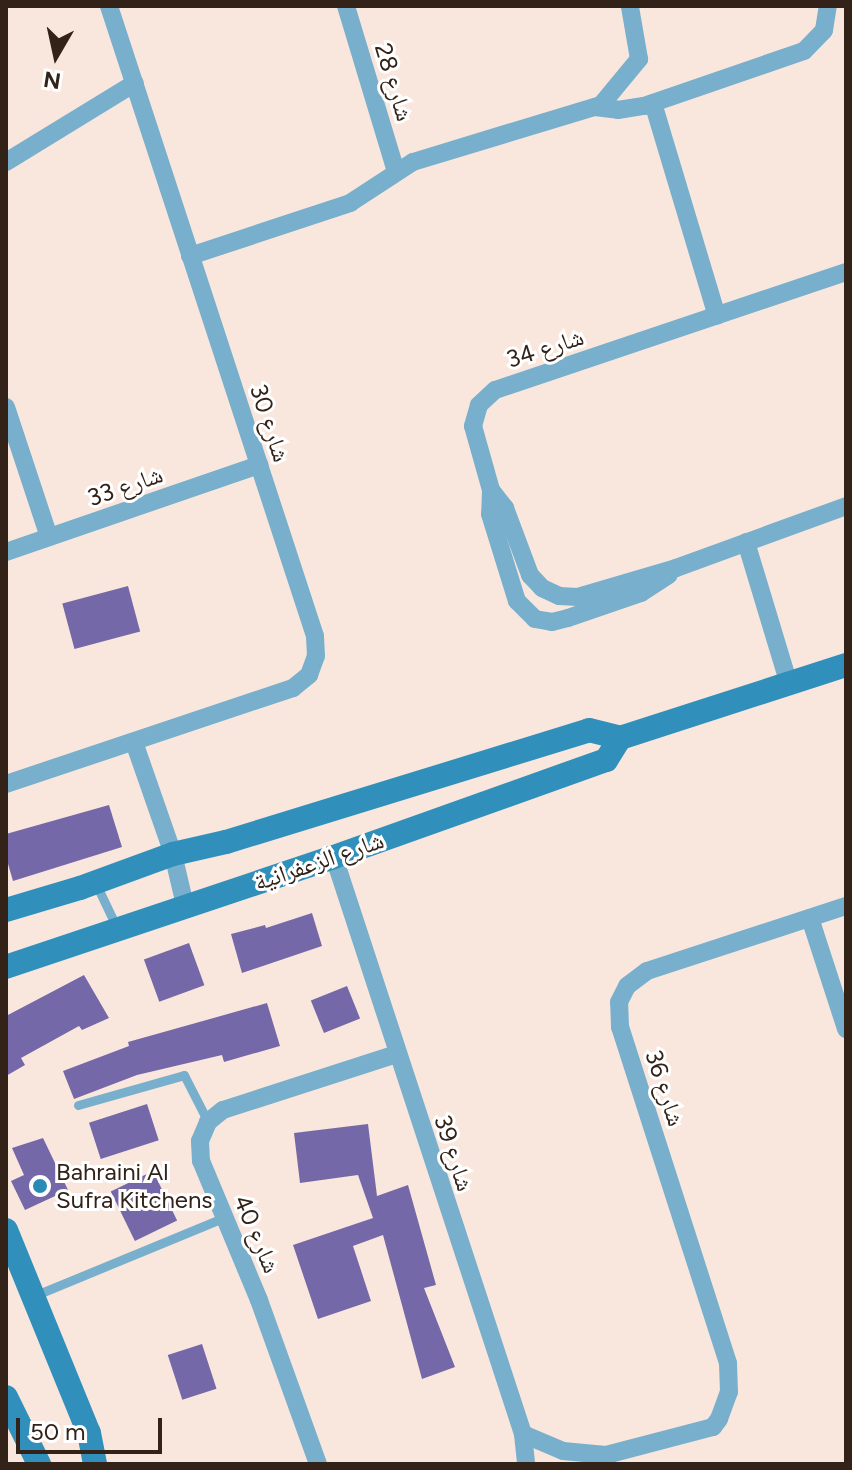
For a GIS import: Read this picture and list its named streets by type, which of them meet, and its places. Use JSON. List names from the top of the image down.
{
  "streets": {
    "street": [
      "شارع 28",
      "شارع 34",
      "شارع 30",
      "شارع 33",
      "شارع الزعفرانية",
      "شارع 36",
      "شارع 39",
      "شارع 40"
    ]
  },
  "crossings": [
    ["شارع 30", "شارع 33"],
    ["شارع الزعفرانية", "شارع 39"],
    ["شارع 36", "شارع 39"]
  ],
  "places": ["Bahraini Al Sufra Kitchens"],
  "scale_bar": "50 m",
  "north": "bottom"
}
